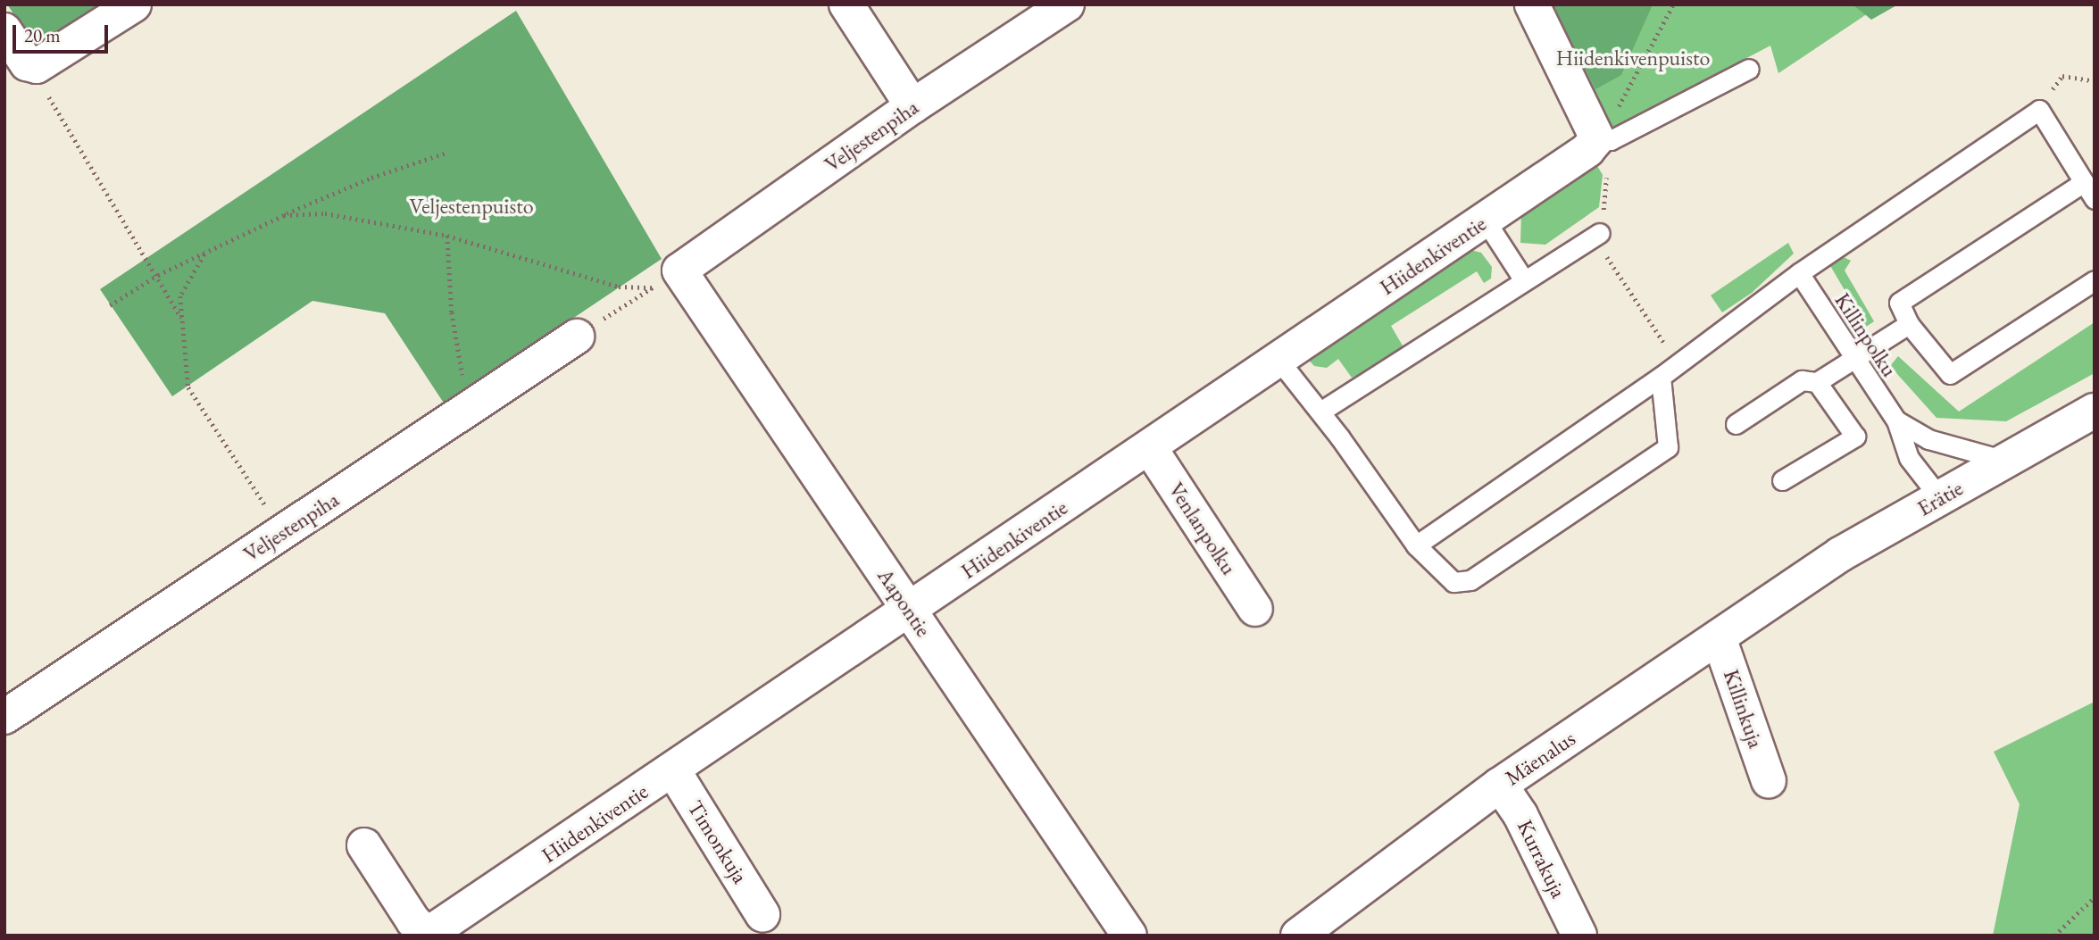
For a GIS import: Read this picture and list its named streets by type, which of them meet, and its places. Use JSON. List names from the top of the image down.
{
  "streets": {
    "street": [
      "Veljestenpiha",
      "Hiidenkiventie",
      "Erätie",
      "Venlanpolku",
      "Aapontie",
      "Killinkuja",
      "Mäenalus",
      "Timonkuja",
      "Kurrakuja"
    ],
    "lane": ["Killinpolku"]
  },
  "crossings": [
    ["Veljestenpiha", "Aapontie"],
    ["Hiidenkiventie", "Venlanpolku"],
    ["Hiidenkiventie", "Aapontie"],
    ["Hiidenkiventie", "Timonkuja"],
    ["Killinpolku", "Erätie"],
    ["Erätie", "Mäenalus"],
    ["Killinkuja", "Mäenalus"],
    ["Mäenalus", "Kurrakuja"]
  ],
  "parks": ["Hiidenkivenpuisto", "Veljestenpuisto"],
  "scale_bar": "20 m"
}
